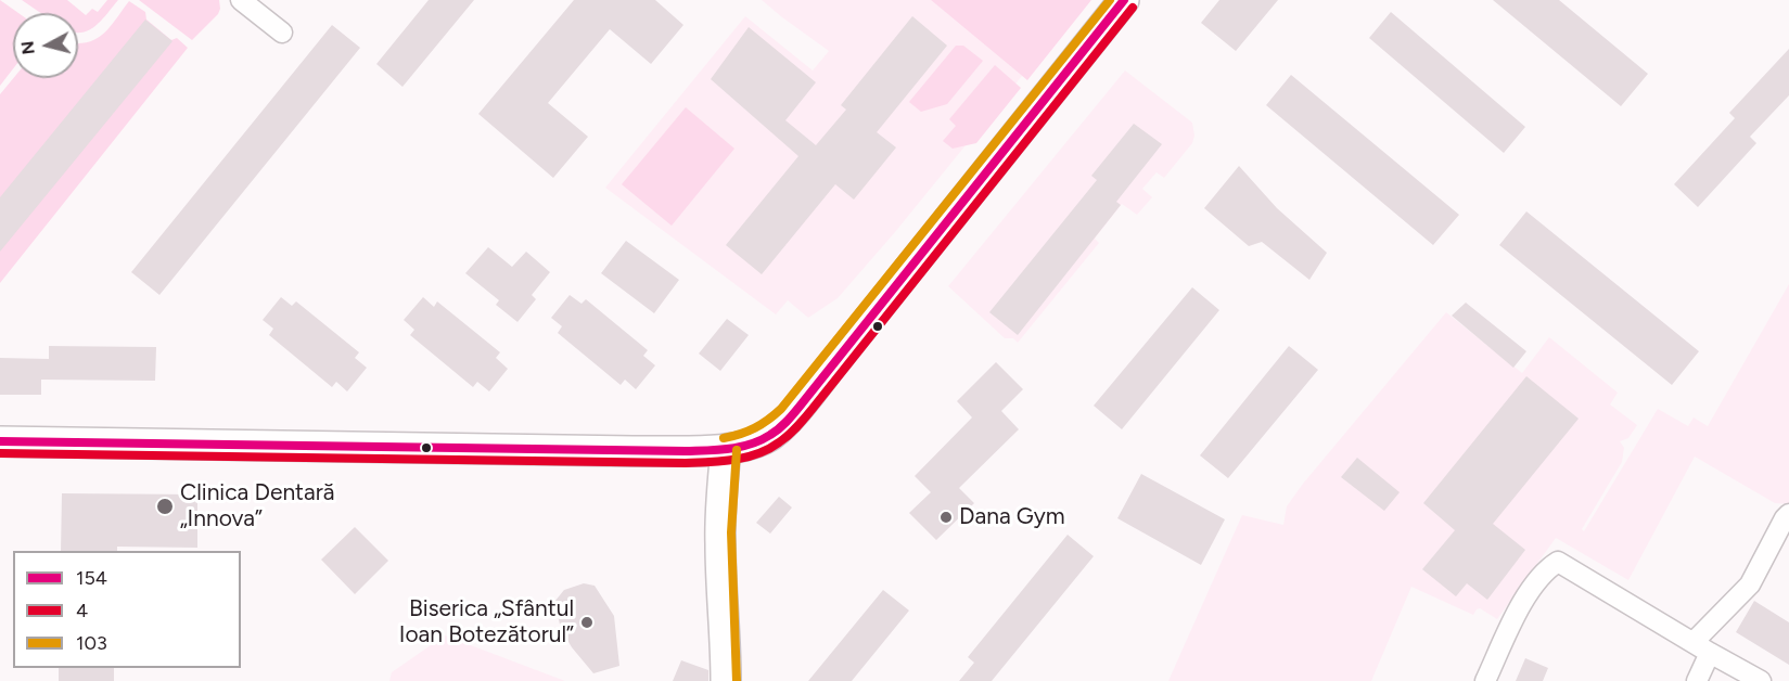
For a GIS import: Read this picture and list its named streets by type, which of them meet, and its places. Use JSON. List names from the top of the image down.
{
  "places": ["Clinica Dentară „Innova”", "Dana Gym", "Biserica „Sfântul Ioan Botezătorul”"],
  "lines": ["transit line 154", "transit line 103", "transit line 4"],
  "legend": ["154", "4", "103"],
  "north": "left"
}
